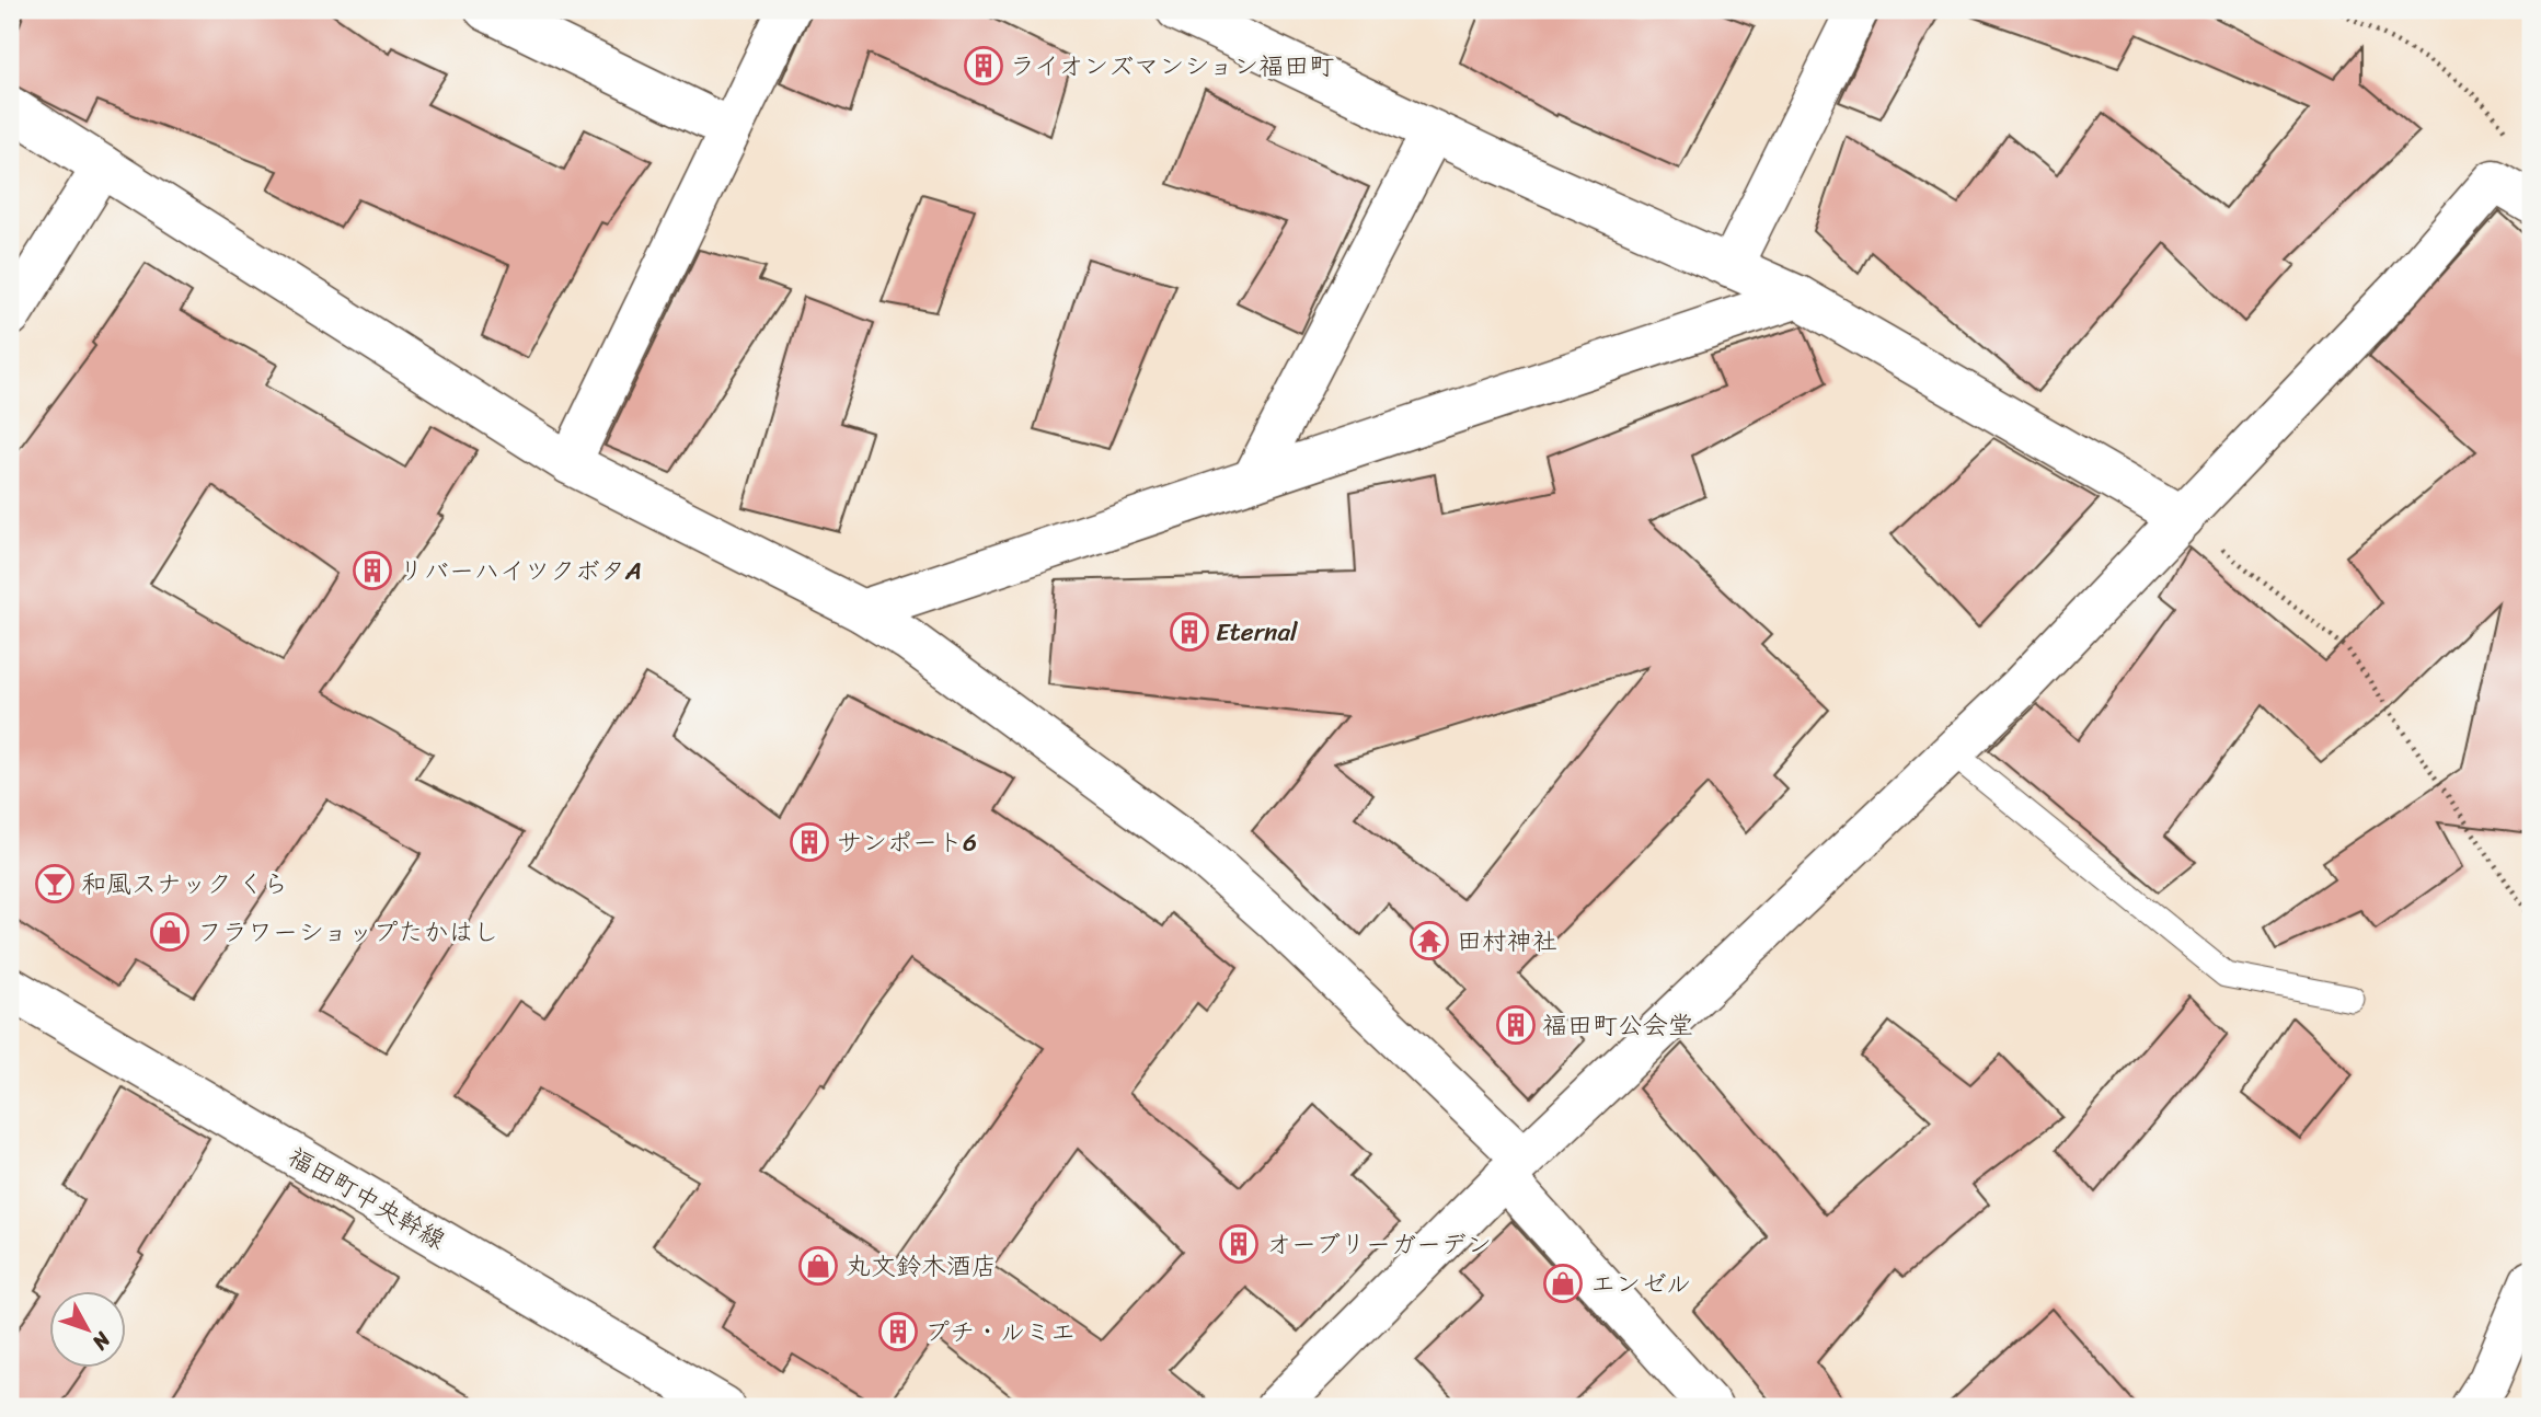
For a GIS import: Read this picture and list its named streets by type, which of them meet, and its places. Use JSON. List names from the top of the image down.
{
  "streets": {
    "main road": ["福田町中央幹線"]
  },
  "places": {
    "building": [
      "ライオンズマンション福田町",
      "リバーハイツクボタA",
      "Eternal",
      "サンポート6",
      "福田町公会堂",
      "オーブリーガーデン",
      "プチ・ルミエ"
    ],
    "bar": ["和風スナック くら"],
    "shop": ["フラワーショップたかはし", "丸文鈴木酒店", "エンゼル"],
    "temple": ["田村神社"]
  },
  "north": "bottom right"
}
